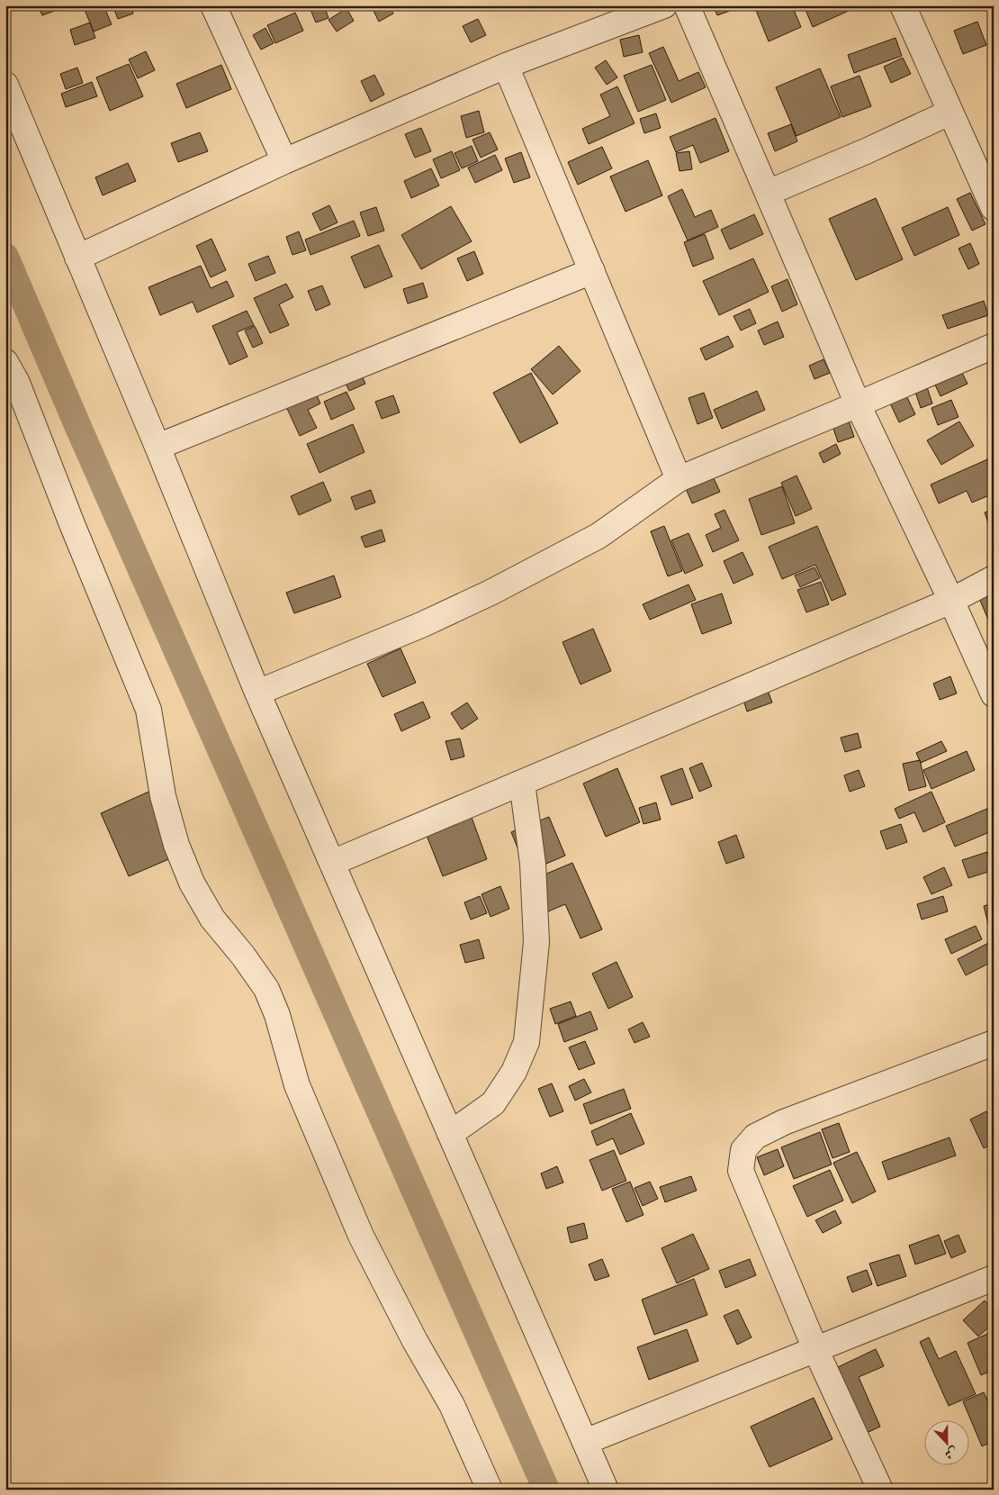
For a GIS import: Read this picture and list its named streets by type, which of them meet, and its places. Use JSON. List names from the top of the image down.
{
  "north": "bottom"
}
